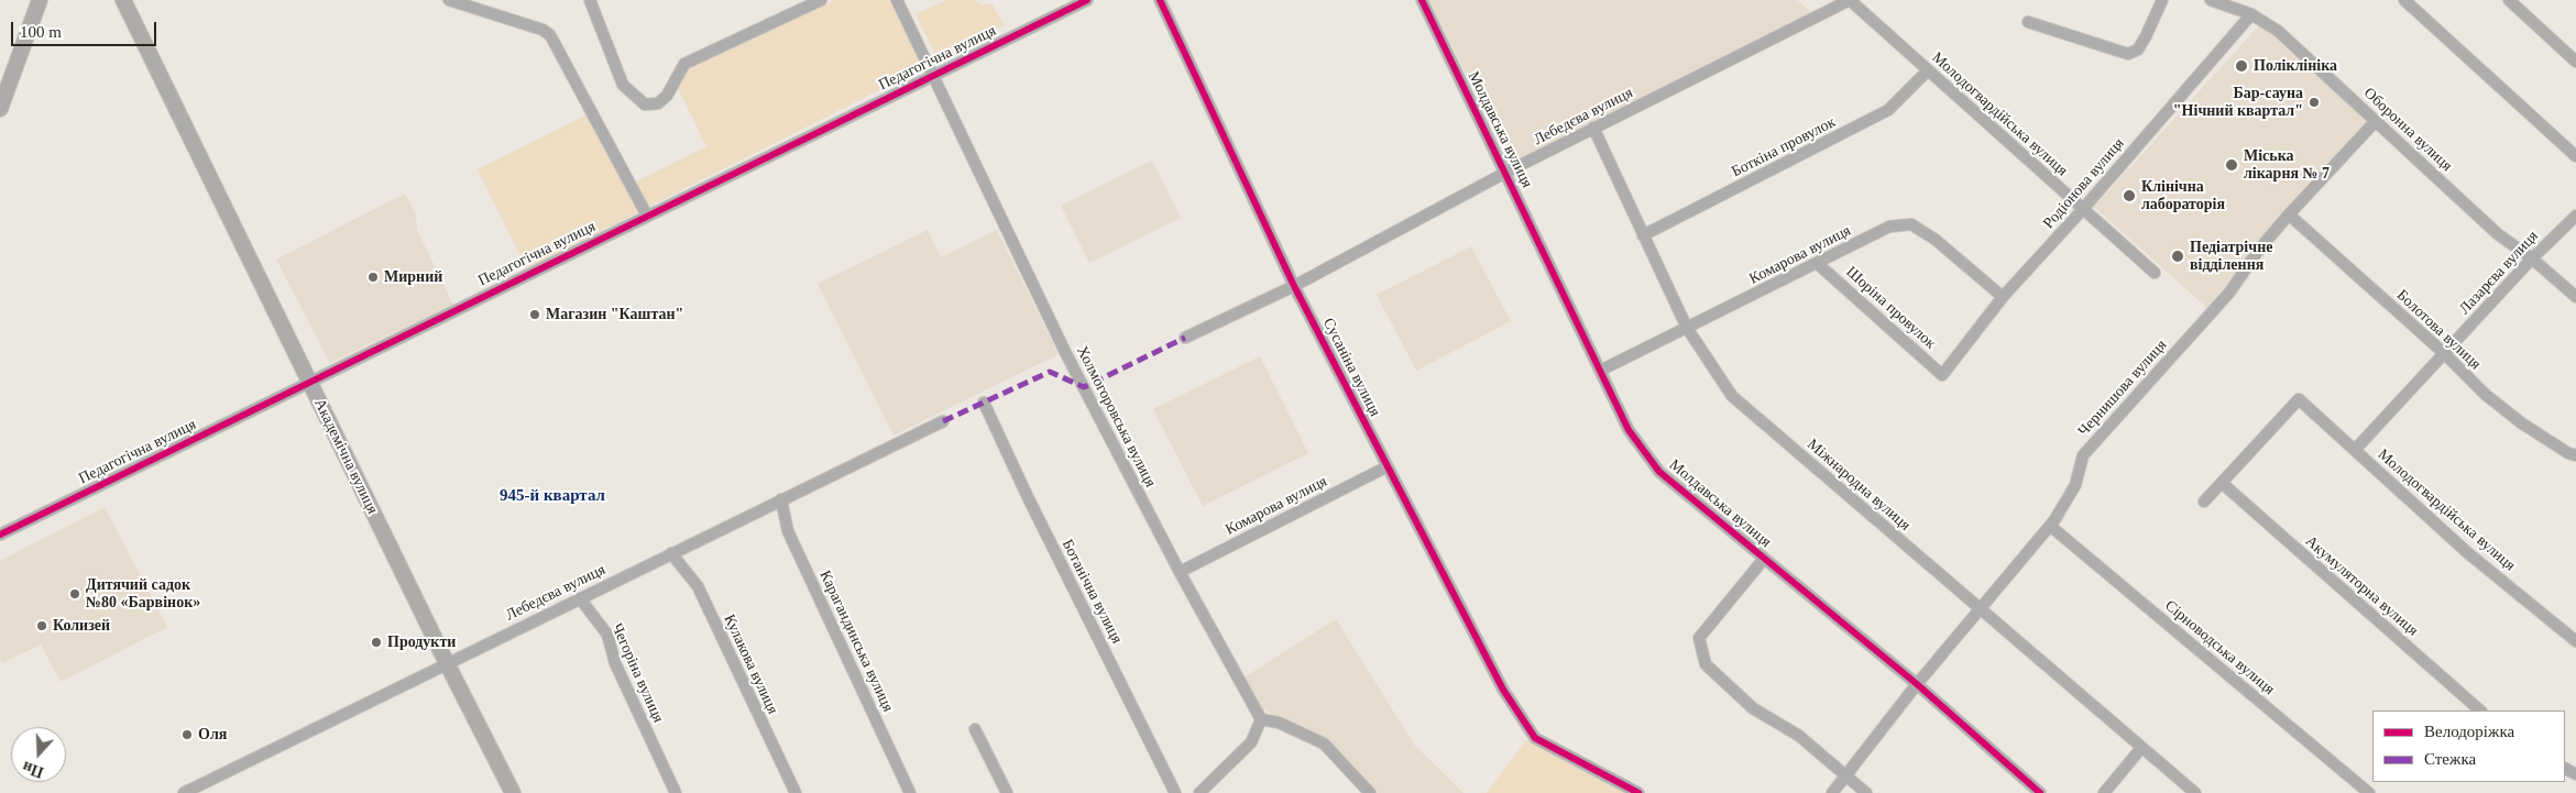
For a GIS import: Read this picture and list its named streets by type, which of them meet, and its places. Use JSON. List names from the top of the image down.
{
  "streets": {
    "main road": ["Академічна вулиця"],
    "street": [
      "Педагогічна вулиця",
      "Молодогвардійська вулиця",
      "Лебедєва вулиця",
      "Молдавська вулиця",
      "Оборонна вулиця",
      "Боткіна провулок",
      "Родіонова вулиця",
      "Комарова вулиця",
      "Лазарєва вулиця",
      "Шоріна провулок",
      "Болотова вулиця",
      "Сусаніна вулиця",
      "Чернишова вулиця",
      "Холмогоровська вулиця",
      "Міжнародна вулиця",
      "Акумуляторна вулиця",
      "Ботанічна вулиця",
      "Карагандинська вулиця",
      "Сірноводська вулиця",
      "Кулакова вулиця",
      "Чегоріна вулиця"
    ]
  },
  "crossings": [
    ["Педагогічна вулиця", "Холмогоровська вулиця"],
    ["Педагогічна вулиця", "Академічна вулиця"],
    ["Молодогвардійська вулиця", "Лебедєва вулиця"],
    ["Молодогвардійська вулиця", "Боткіна провулок"],
    ["Молодогвардійська вулиця", "Родіонова вулиця"],
    ["Молодогвардійська вулиця", "Лазарєва вулиця"],
    ["Молодогвардійська вулиця", "Акумуляторна вулиця"],
    ["Лебедєва вулиця", "Молдавська вулиця"],
    ["Лебедєва вулиця", "Сусаніна вулиця"],
    ["Лебедєва вулиця", "Академічна вулиця"],
    ["Лебедєва вулиця", "Міжнародна вулиця"],
    ["Лебедєва вулиця", "Карагандинська вулиця"],
    ["Лебедєва вулиця", "Кулакова вулиця"],
    ["Лебедєва вулиця", "Чегоріна вулиця"],
    ["Молдавська вулиця", "Комарова вулиця"],
    ["Молдавська вулиця", "Чернишова вулиця"],
    ["Оборонна вулиця", "Родіонова вулиця"],
    ["Оборонна вулиця", "Лазарєва вулиця"],
    ["Оборонна вулиця", "Чернишова вулиця"],
    ["Боткіна провулок", "Міжнародна вулиця"],
    ["Родіонова вулиця", "Комарова вулиця"],
    ["Родіонова вулиця", "Шоріна провулок"],
    ["Комарова вулиця", "Шоріна провулок"],
    ["Комарова вулиця", "Сусаніна вулиця"],
    ["Комарова вулиця", "Холмогоровська вулиця"],
    ["Комарова вулиця", "Міжнародна вулиця"],
    ["Лазарєва вулиця", "Болотова вулиця"],
    ["Болотова вулиця", "Чернишова вулиця"],
    ["Чернишова вулиця", "Міжнародна вулиця"],
    ["Чернишова вулиця", "Сірноводська вулиця"]
  ],
  "districts": ["945-й квартал"],
  "places": [
    "Поліклініка",
    "Бар-сауна \"Нічний квартал\"",
    "Міська лікарня № 7",
    "Клінічна лабораторія",
    "Педіатрічне відділення",
    "Мирний",
    "Магазин \"Каштан\"",
    "Дитячий садок №80 «Барвінок»",
    "Колизей",
    "Продукти",
    "Оля"
  ],
  "legend": ["Велодоріжка", "Стежка"],
  "scale_bar": "100 m",
  "north": "bottom"
}
